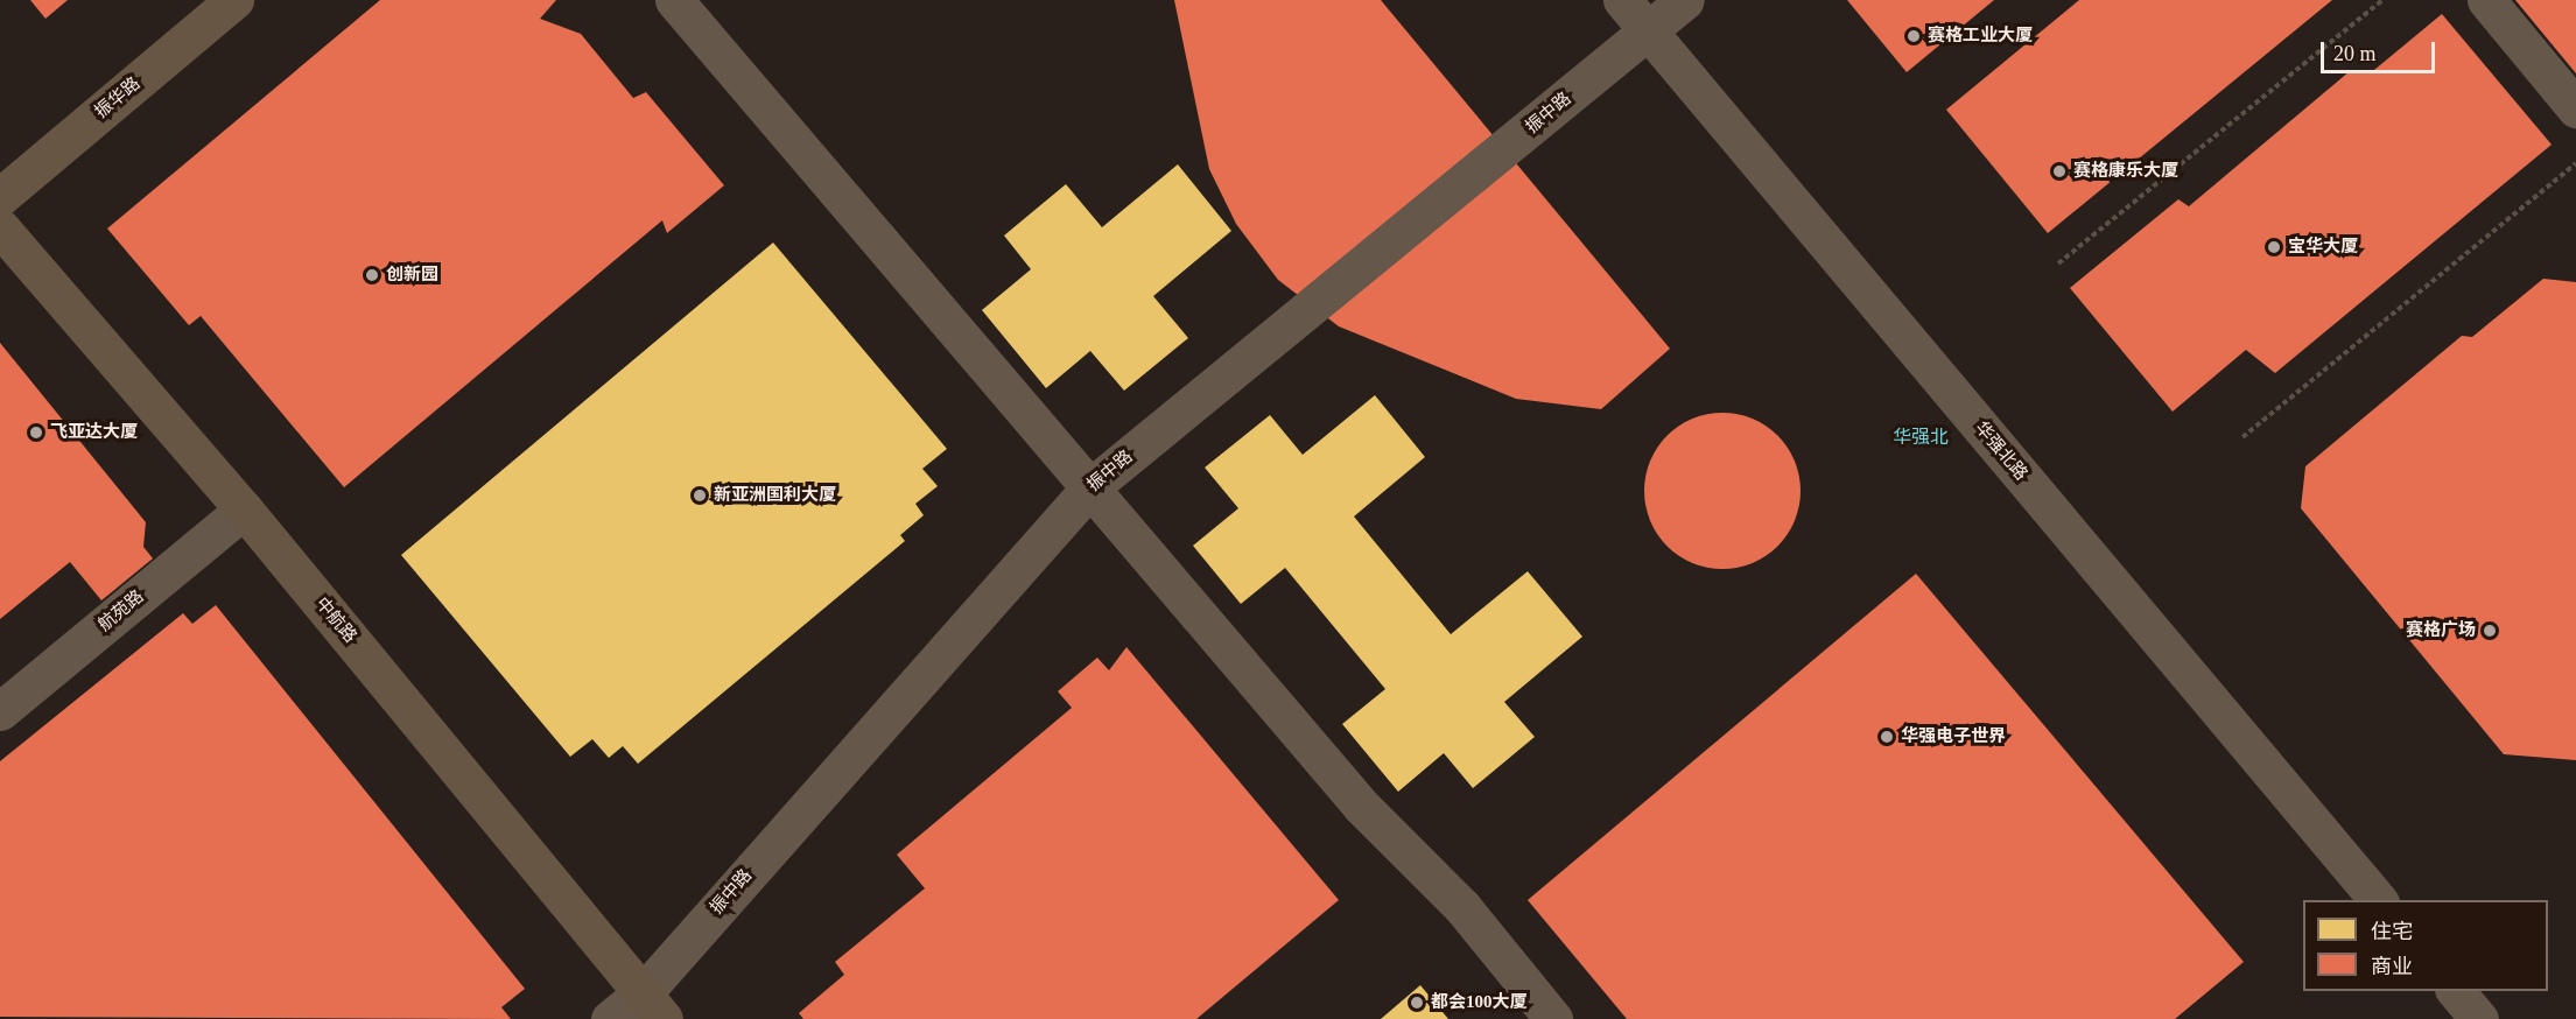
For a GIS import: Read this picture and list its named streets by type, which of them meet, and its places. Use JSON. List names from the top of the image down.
{
  "streets": {
    "main road": ["振华路", "中航路"],
    "street": ["振中路", "华强北路", "航苑路"]
  },
  "crossings": [
    ["振中路", "华强北路"],
    ["振中路", "中航路"],
    ["航苑路", "中航路"]
  ],
  "districts": ["华强北"],
  "places": [
    "赛格工业大厦",
    "赛格康乐大厦",
    "宝华大厦",
    "创新园",
    "飞亚达大厦",
    "新亚洲国利大厦",
    "赛格广场",
    "华强电子世界",
    "都会100大厦"
  ],
  "legend": ["住宅", "商业"],
  "scale_bar": "20 m"
}
